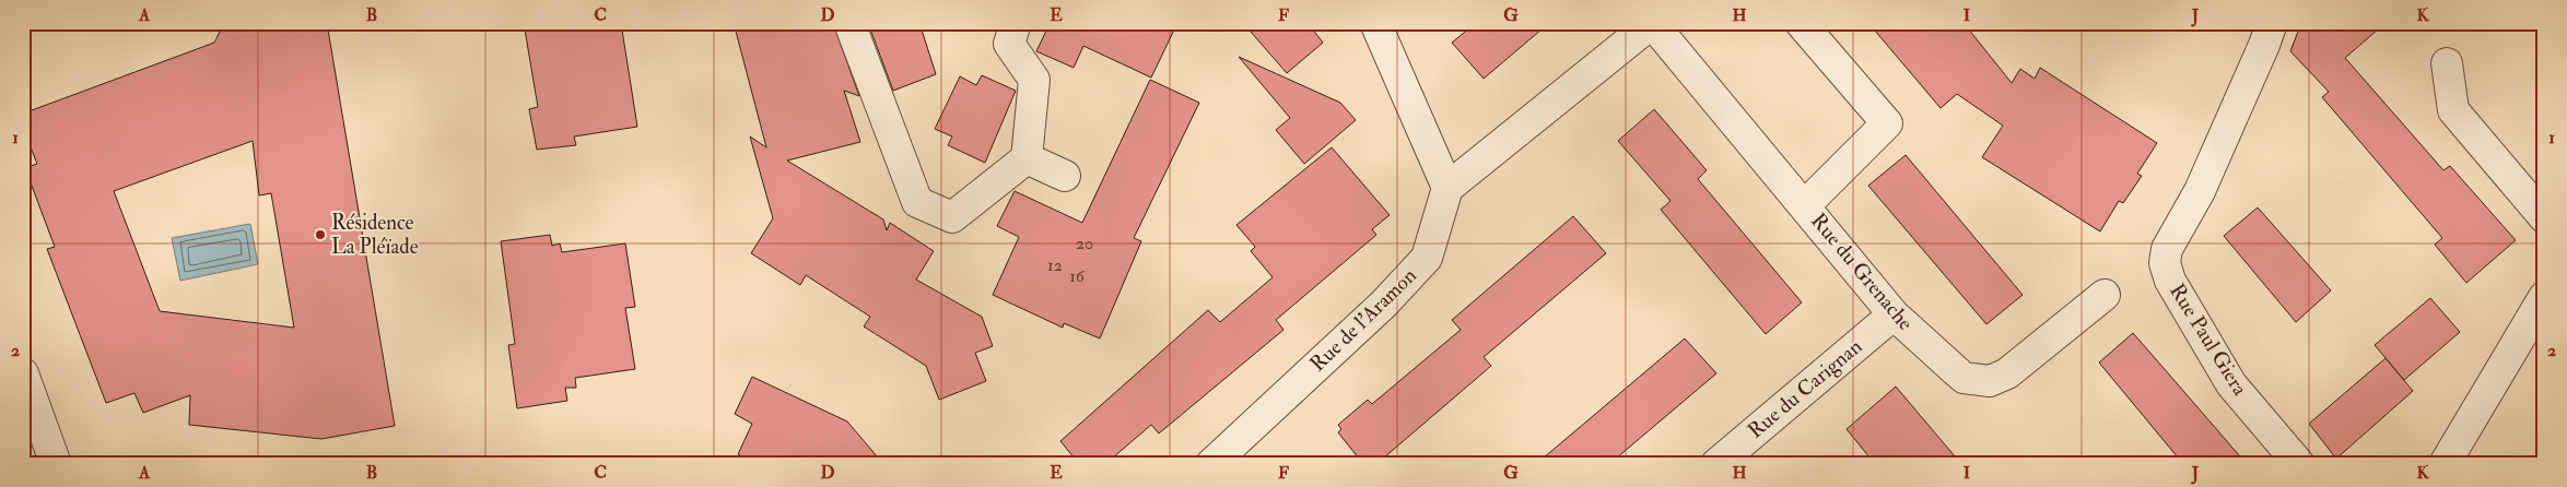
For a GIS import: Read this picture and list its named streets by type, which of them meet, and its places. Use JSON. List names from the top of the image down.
{
  "streets": {
    "street": [
      "Rue du Grenache",
      "Rue de l'Aramon",
      "Rue Paul Giera",
      "Rue du Carignan"
    ]
  },
  "crossings": [
    ["Rue du Grenache", "Rue de l'Aramon"],
    ["Rue du Grenache", "Rue du Carignan"]
  ],
  "places": ["Résidence La Pléïade"],
  "house_numbers": ["20", "12", "16"],
  "grid": {
    "columns": [
      "A",
      "B",
      "C",
      "D",
      "E",
      "F",
      "G",
      "H",
      "I",
      "J",
      "K"
    ],
    "rows": ["1", "2"]
  }
}
